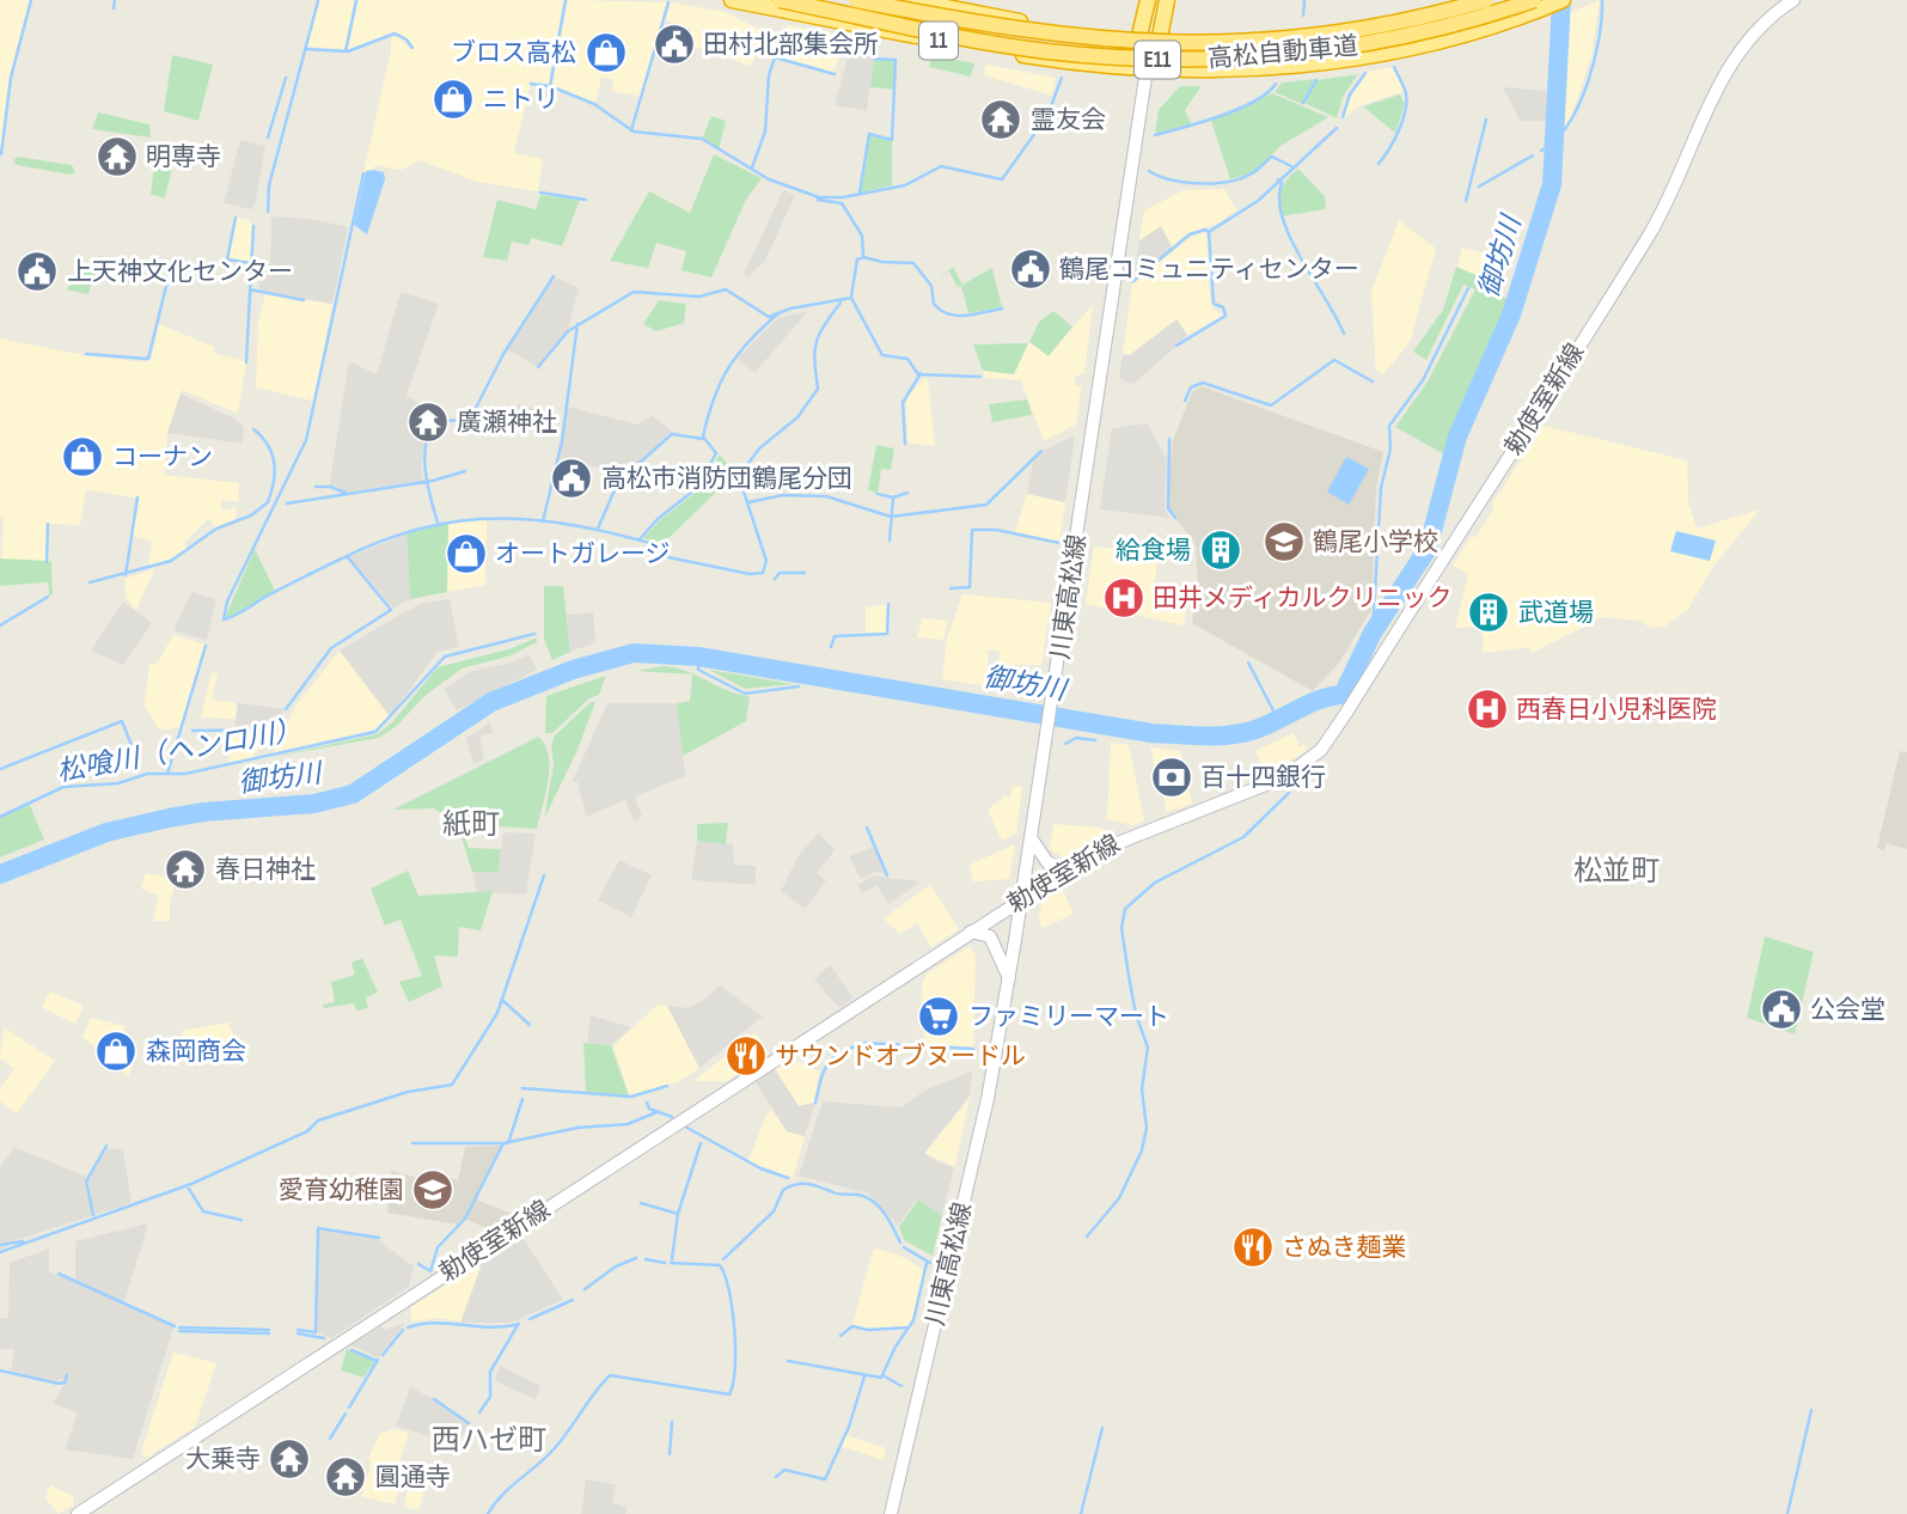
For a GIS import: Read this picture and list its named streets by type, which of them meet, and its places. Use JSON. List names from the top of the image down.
{
  "streets": {
    "highway": ["11", "高松自動車道", "E11"],
    "main road": ["勅使室新線", "川東高松線"]
  },
  "crossings": [
    ["11", "川東高松線"],
    ["勅使室新線", "川東高松線"]
  ],
  "districts": ["紙町", "松並町", "西ハゼ町"],
  "water": ["御坊川", "松喰川（ヘンロ川）"],
  "places": {
    "public building": [
      "田村北部集会所",
      "鶴尾コミュニティセンター",
      "上天神文化センター",
      "高松市消防団鶴尾分団",
      "公会堂"
    ],
    "shop": [
      "ブロス高松",
      "ニトリ",
      "コーナン",
      "オートガレージ",
      "森岡商会"
    ],
    "temple": [
      "霊友会",
      "明専寺",
      "廣瀬神社",
      "春日神社",
      "大乗寺",
      "圓通寺"
    ],
    "school or university": ["鶴尾小学校", "愛育幼稚園"],
    "building": ["給食場", "武道場"],
    "hospital": ["田井メディカルクリニック", "西春日小児科医院"],
    "bank": ["百十四銀行"],
    "supermarket": ["ファミリーマート"],
    "restaurant": ["サウンドオブヌードル", "さぬき麺業"]
  }
}
